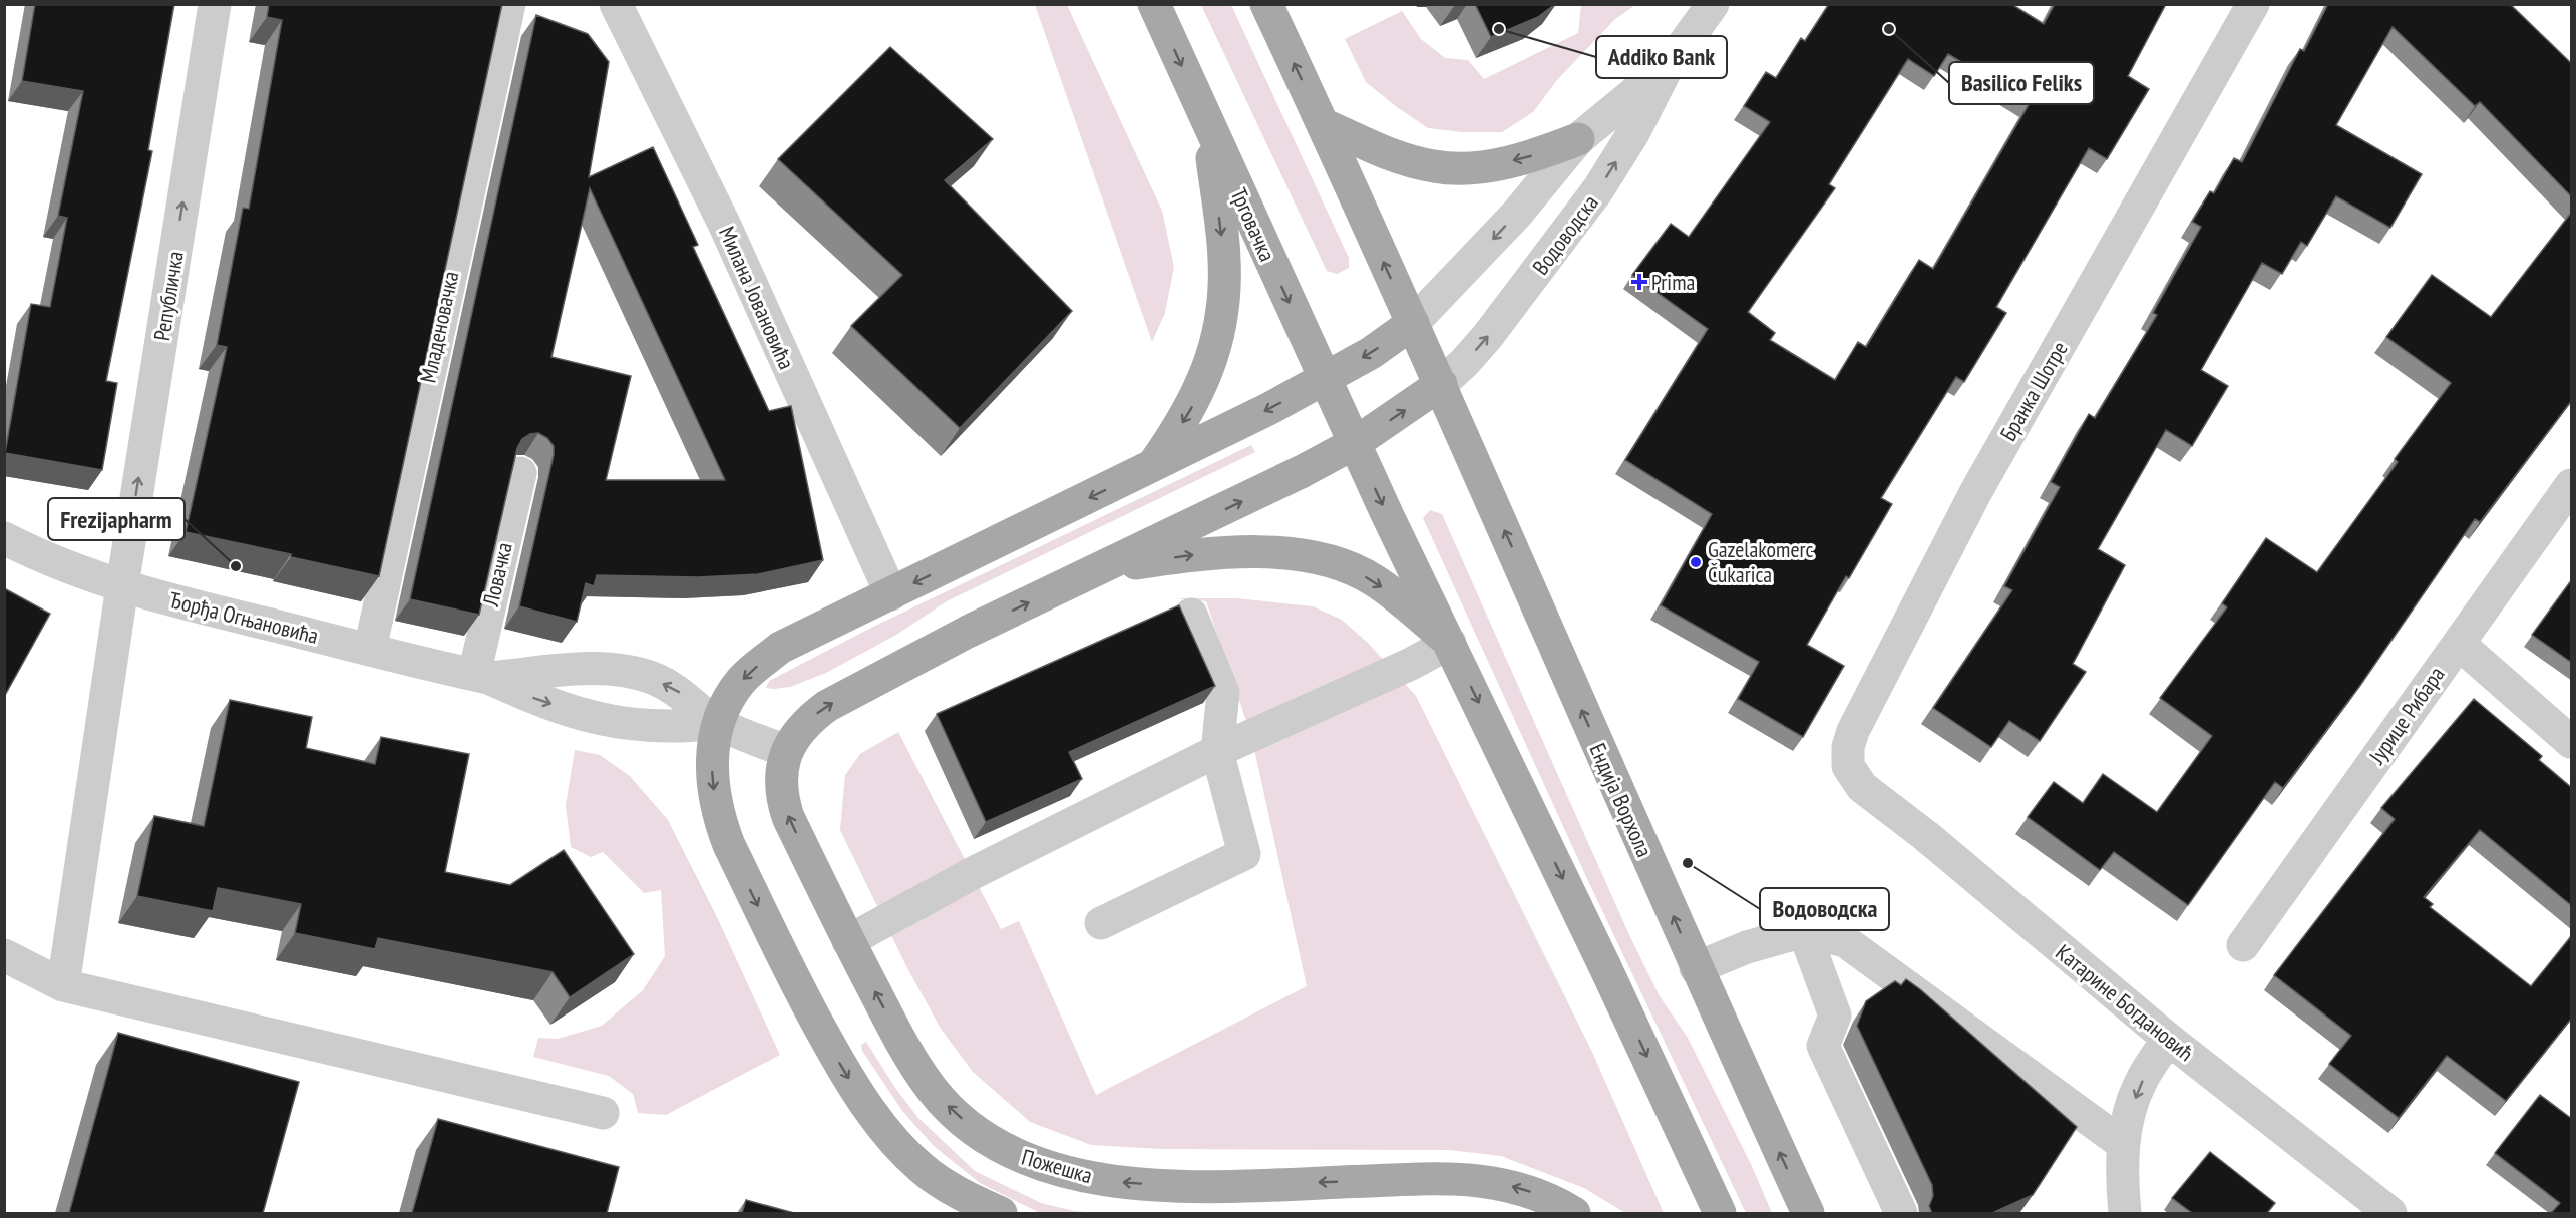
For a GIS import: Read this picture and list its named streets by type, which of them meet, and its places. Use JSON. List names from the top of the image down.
{
  "streets": {
    "main road": ["Трговачка", "Ендија Ворхола", "Пожешка"],
    "street": [
      "Водоводска",
      "Републичка",
      "Милана Јовановића",
      "Младеновачка",
      "Бранка Шотре",
      "Ловачка",
      "Ђорђа Огњановића",
      "Јурице Рибара",
      "Катарине Богдановић"
    ]
  },
  "crossings": [
    ["Водоводска", "Ендија Ворхола"],
    ["Републичка", "Ђорђа Огњановића"],
    ["Младеновачка", "Ђорђа Огњановића"],
    ["Бранка Шотре", "Катарине Богдановић"],
    ["Ловачка", "Ђорђа Огњановића"]
  ],
  "one_way": ["Републичка", "Пожешка"],
  "places": {
    "other": [
      "Addiko Bank",
      "Basilico Feliks",
      "Gazelakomerc Čukarica",
      "Frezijapharm",
      "Водоводска"
    ],
    "health": ["Prima"]
  }
}
